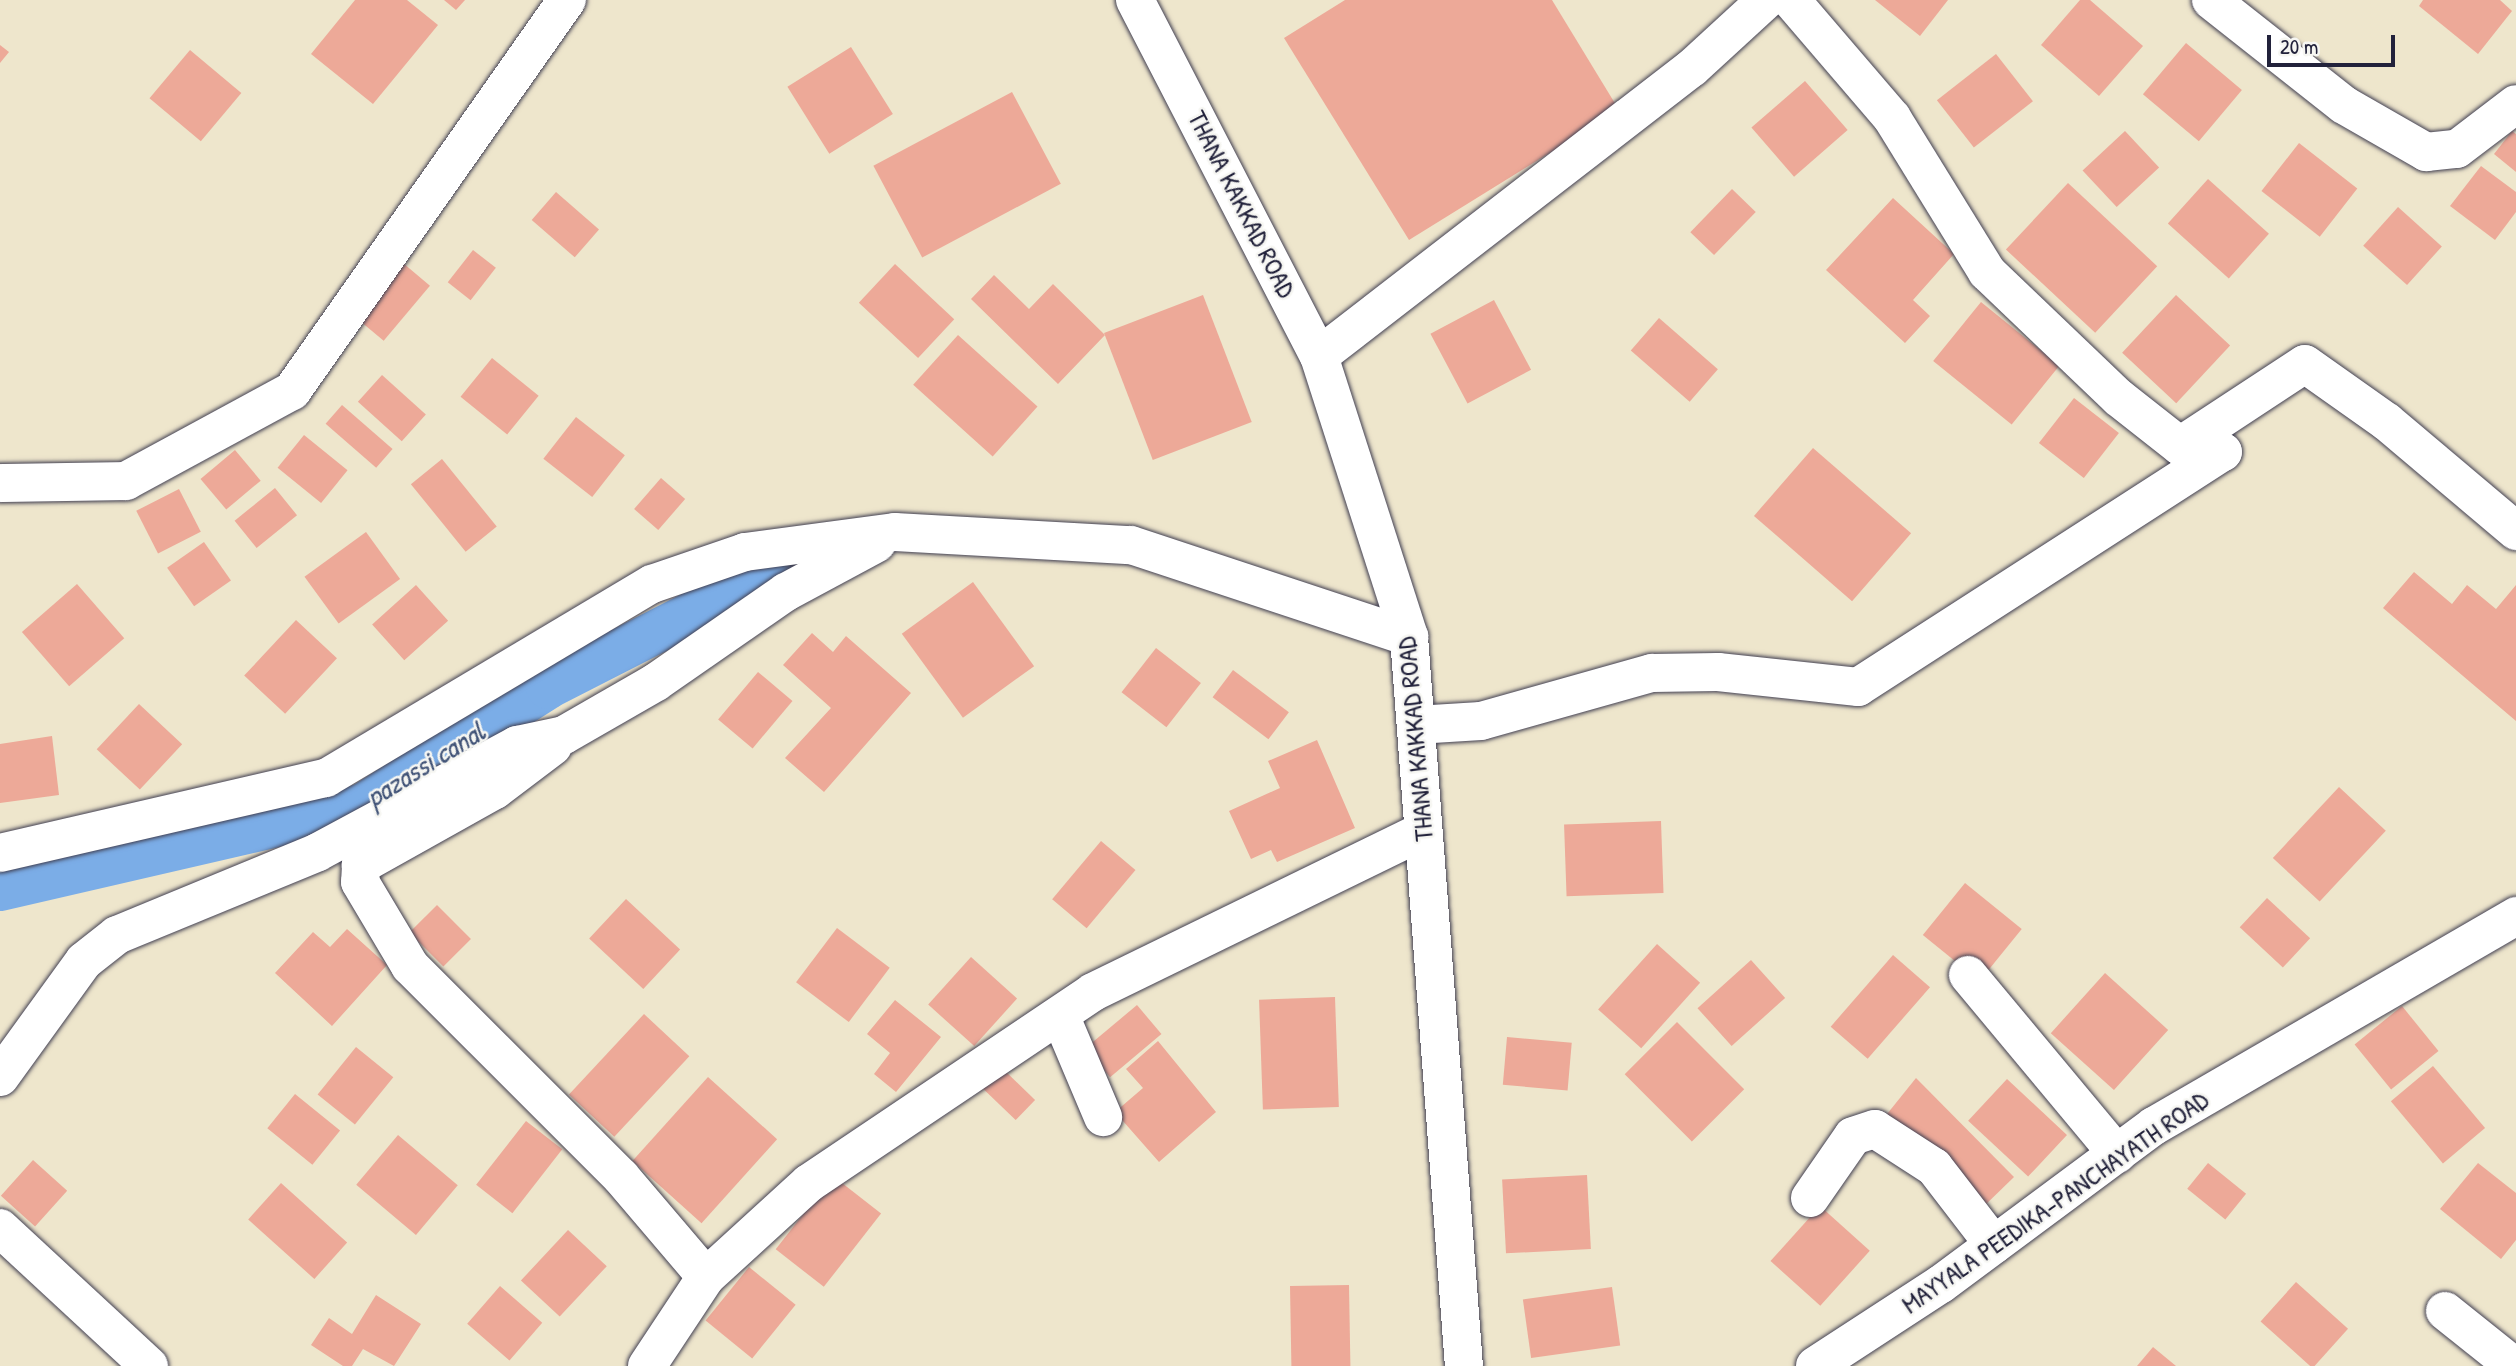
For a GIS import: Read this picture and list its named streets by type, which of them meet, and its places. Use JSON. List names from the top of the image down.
{
  "streets": {
    "street": ["THANA KAKKAD ROAD", "MAYYALA PEEDIKA-PANCHAYATH ROAD"]
  },
  "water": ["pazassi canal"],
  "scale_bar": "20 m"
}
